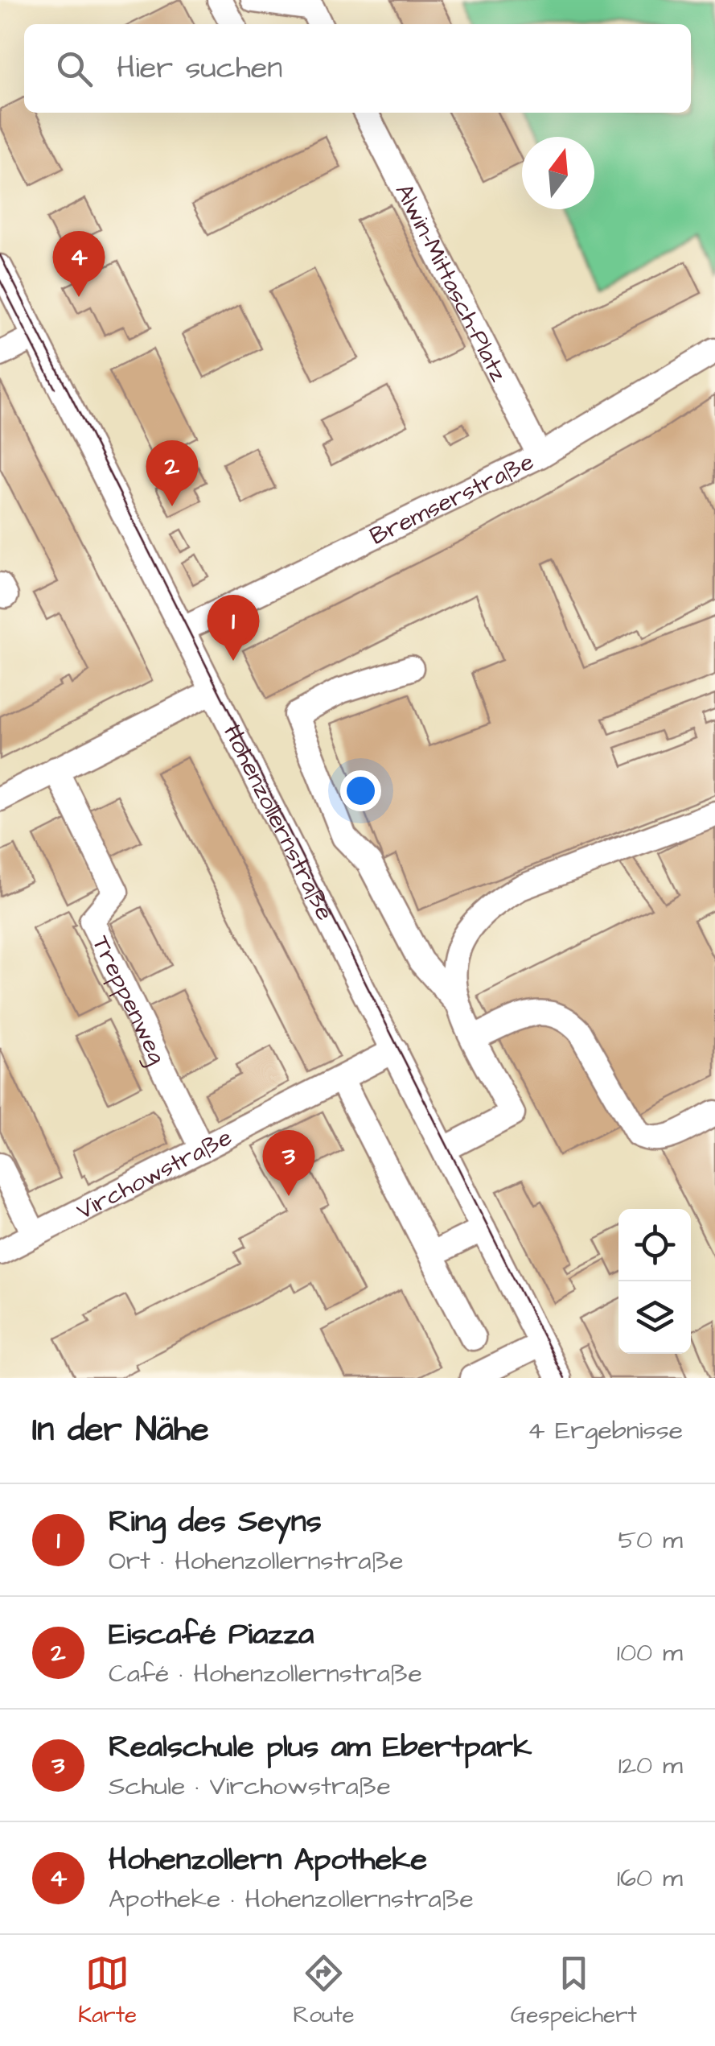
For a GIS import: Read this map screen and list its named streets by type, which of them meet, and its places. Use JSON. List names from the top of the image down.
{
  "streets": {
    "street": [
      "Alwin-Mittasch-Platz",
      "Bremserstraße",
      "Hohenzollernstraße",
      "Treppenweg",
      "Virchowstraße"
    ]
  },
  "crossings": [
    ["Alwin-Mittasch-Platz", "Bremserstraße"],
    ["Bremserstraße", "Hohenzollernstraße"],
    ["Hohenzollernstraße", "Virchowstraße"],
    ["Treppenweg", "Virchowstraße"]
  ],
  "north": "top",
  "page": {
    "search": "Hier suchen",
    "pins": [
      "4",
      "2",
      "1",
      "3"
    ],
    "heading": ["In der Nähe", "4 Ergebnisse"],
    "list": [
      {
        "mark": "1",
        "name": "Ring des Seyns",
        "note": "Ort · Hohenzollernstraße",
        "value": "50 m"
      },
      {
        "mark": "2",
        "name": "Eiscafé Piazza",
        "note": "Café · Hohenzollernstraße",
        "value": "100 m"
      },
      {
        "mark": "3",
        "name": "Realschule plus am Ebertpark",
        "note": "Schule · Virchowstraße",
        "value": "120 m"
      },
      {
        "mark": "4",
        "name": "Hohenzollern Apotheke",
        "note": "Apotheke · Hohenzollernstraße",
        "value": "160 m"
      }
    ],
    "nav": ["Karte", "Route", "Gespeichert"]
  }
}
